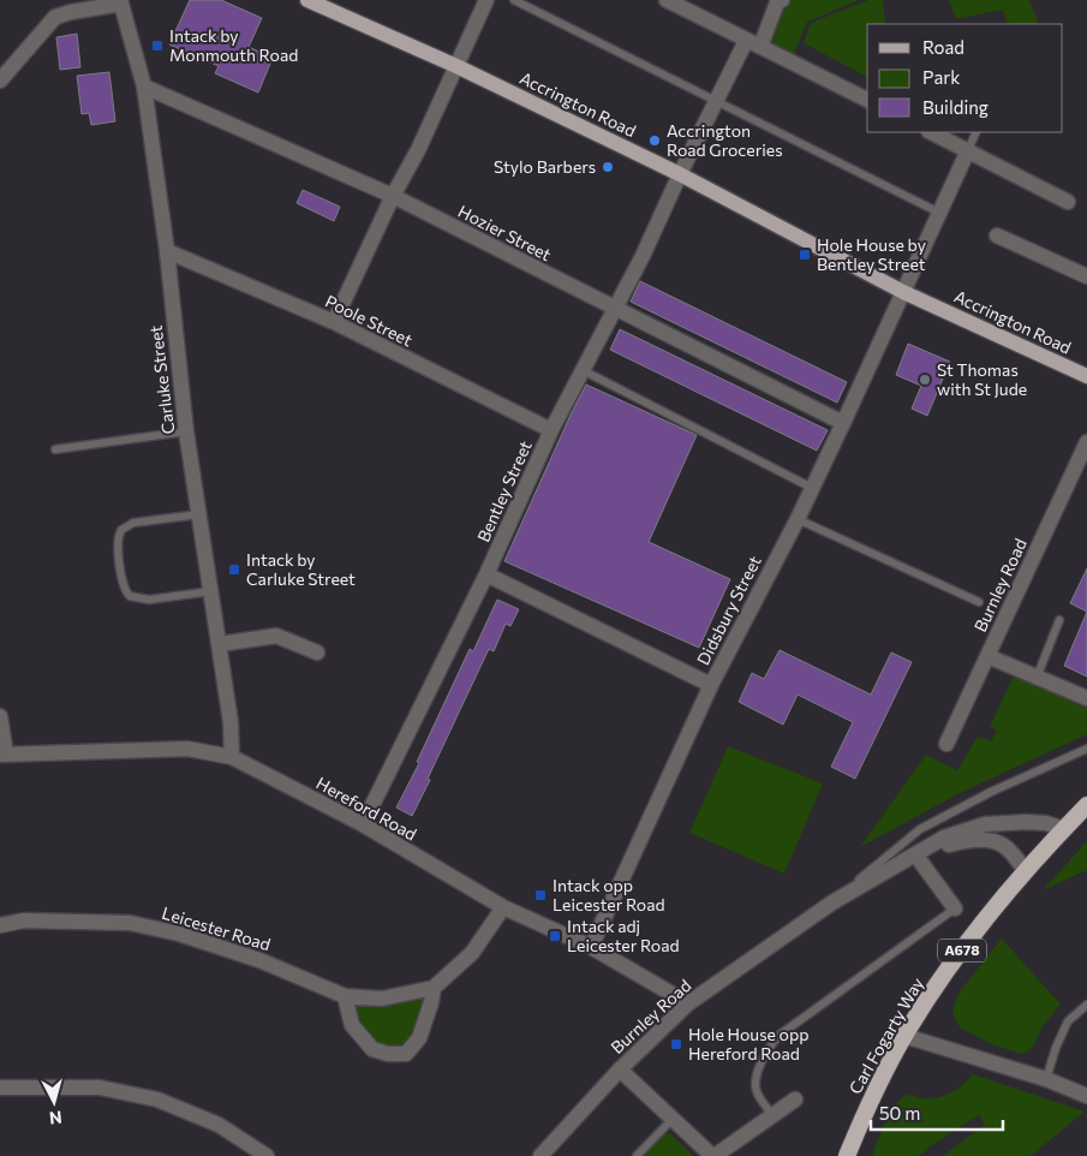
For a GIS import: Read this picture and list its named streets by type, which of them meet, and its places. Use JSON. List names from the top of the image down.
{
  "streets": {
    "highway": ["A678", "Carl Fogarty Way"],
    "main road": ["Accrington Road"],
    "street": [
      "Hozier Street",
      "Poole Street",
      "Carluke Street",
      "Bentley Street",
      "Burnley Road",
      "Didsbury Street",
      "Hereford Road",
      "Leicester Road"
    ]
  },
  "crossings": [
    ["Accrington Road", "Bentley Street"],
    ["Accrington Road", "Didsbury Street"],
    ["Hozier Street", "Carluke Street"],
    ["Hozier Street", "Bentley Street"],
    ["Hozier Street", "Didsbury Street"],
    ["Poole Street", "Carluke Street"],
    ["Poole Street", "Bentley Street"],
    ["Carluke Street", "Hereford Road"],
    ["Bentley Street", "Hereford Road"],
    ["Burnley Road", "Hereford Road"],
    ["Burnley Road", "Carl Fogarty Way"],
    ["Didsbury Street", "Hereford Road"]
  ],
  "places": {
    "transit": [
      "Intack by Monmouth Road",
      "Hole House by Bentley Street",
      "Intack by Carluke Street",
      "Intack opp Leicester Road",
      "Intack adj Leicester Road",
      "Hole House opp Hereford Road"
    ],
    "other": ["Accrington Road Groceries", "Stylo Barbers", "St Thomas with St Jude"]
  },
  "legend": ["Road", "Park", "Building"],
  "scale_bar": "50 m",
  "north": "bottom"
}
